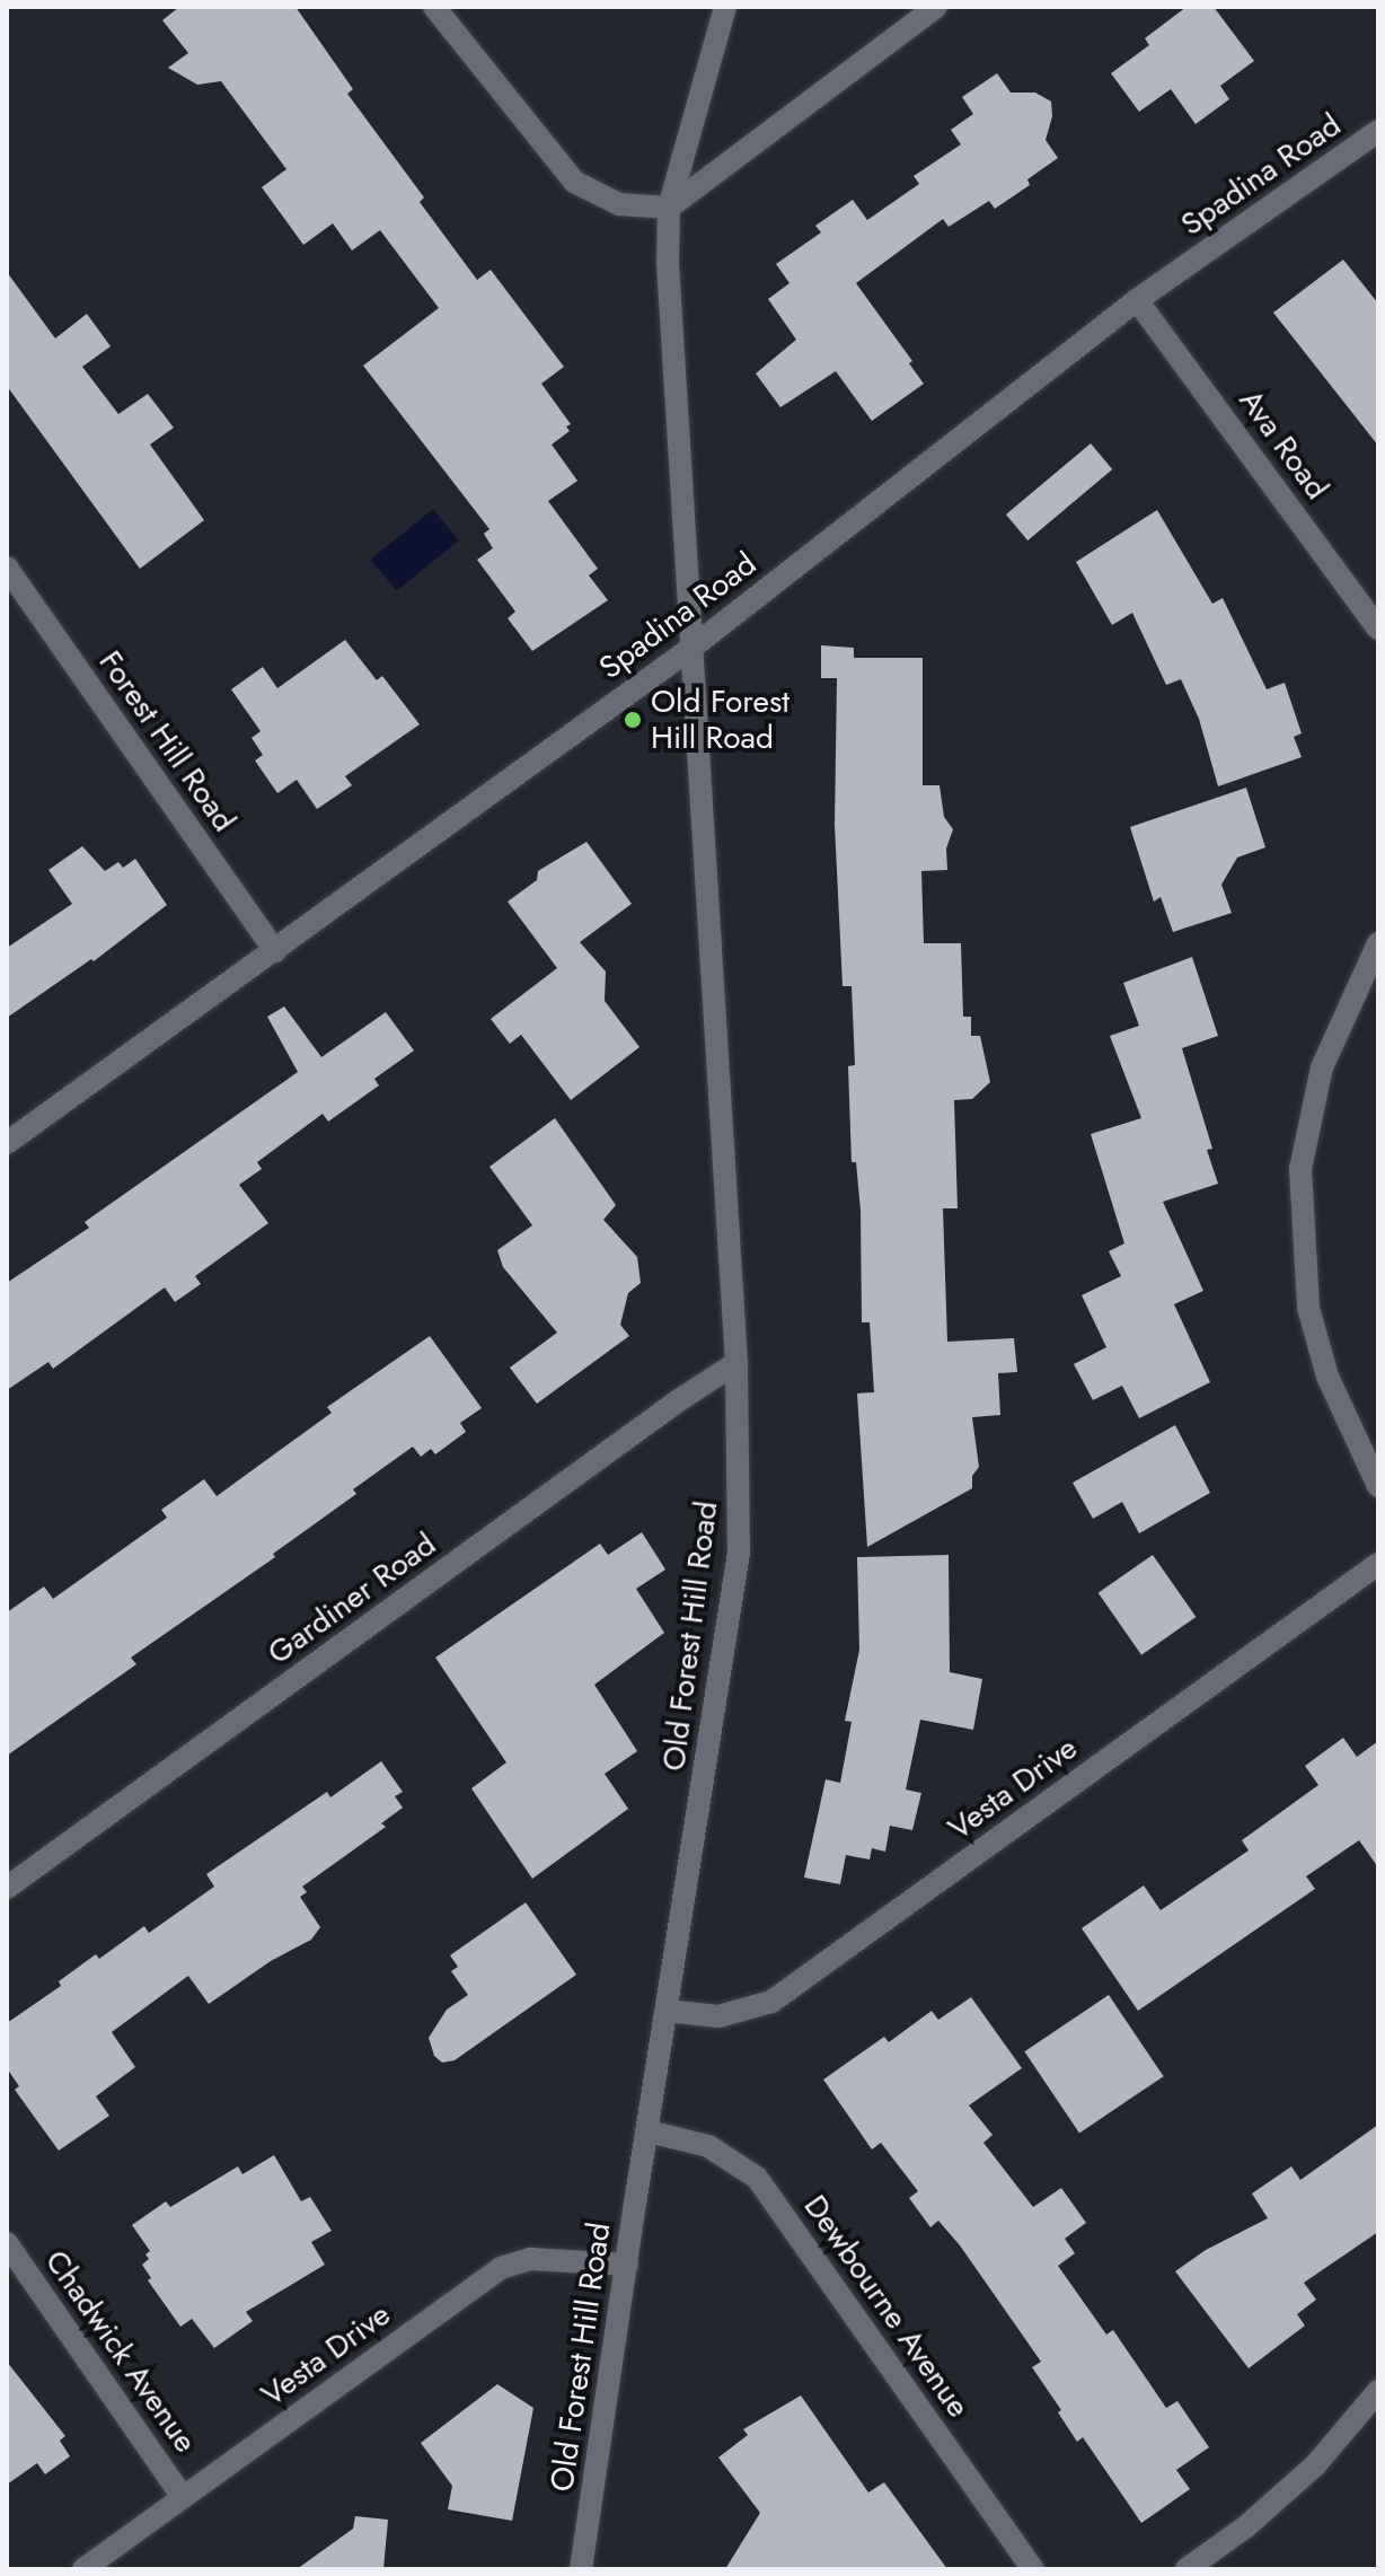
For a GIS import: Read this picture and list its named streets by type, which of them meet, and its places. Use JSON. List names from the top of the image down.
{
  "streets": {
    "street": [
      "Spadina Road",
      "Ava Road",
      "Forest Hill Road",
      "Gardiner Road",
      "Old Forest Hill Road",
      "Vesta Drive",
      "Dewbourne Avenue",
      "Chadwick Avenue"
    ]
  },
  "crossings": [
    ["Spadina Road", "Ava Road"],
    ["Spadina Road", "Forest Hill Road"],
    ["Spadina Road", "Old Forest Hill Road"],
    ["Gardiner Road", "Old Forest Hill Road"],
    ["Old Forest Hill Road", "Vesta Drive"],
    ["Old Forest Hill Road", "Dewbourne Avenue"],
    ["Vesta Drive", "Chadwick Avenue"]
  ],
  "places": ["Old Forest Hill Road"]
}
